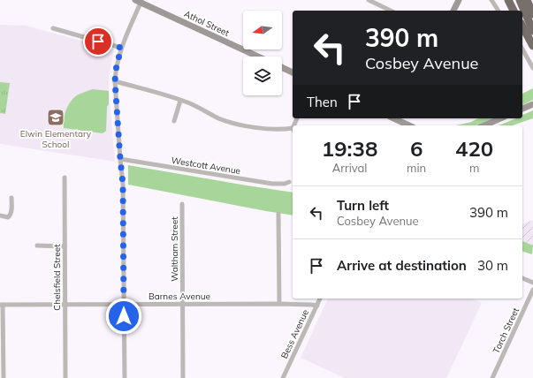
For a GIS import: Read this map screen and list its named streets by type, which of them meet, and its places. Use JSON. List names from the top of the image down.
{
  "streets": {
    "street": [
      "Athol Street",
      "Westcott Avenue",
      "Waltham Street",
      "Chelsfield Street",
      "Barnes Avenue",
      "Torch Street",
      "Bess Avenue"
    ]
  },
  "crossings": [
    ["Waltham Street", "Barnes Avenue"],
    ["Chelsfield Street", "Barnes Avenue"],
    ["Barnes Avenue", "Bess Avenue"]
  ],
  "places": {
    "school or university": ["Elwin Elementary School"]
  },
  "north": "left",
  "page": {
    "turn": ["390 m", "Cosbey Avenue"],
    "then": "Then",
    "eta": [
      "19:38",
      "Arrival",
      "6",
      "min",
      "420",
      "m"
    ],
    "list": [
      {
        "name": "Turn left",
        "note": "Cosbey Avenue",
        "value": "390 m"
      },
      {
        "name": "Arrive at destination",
        "value": "30 m"
      }
    ]
  }
}
